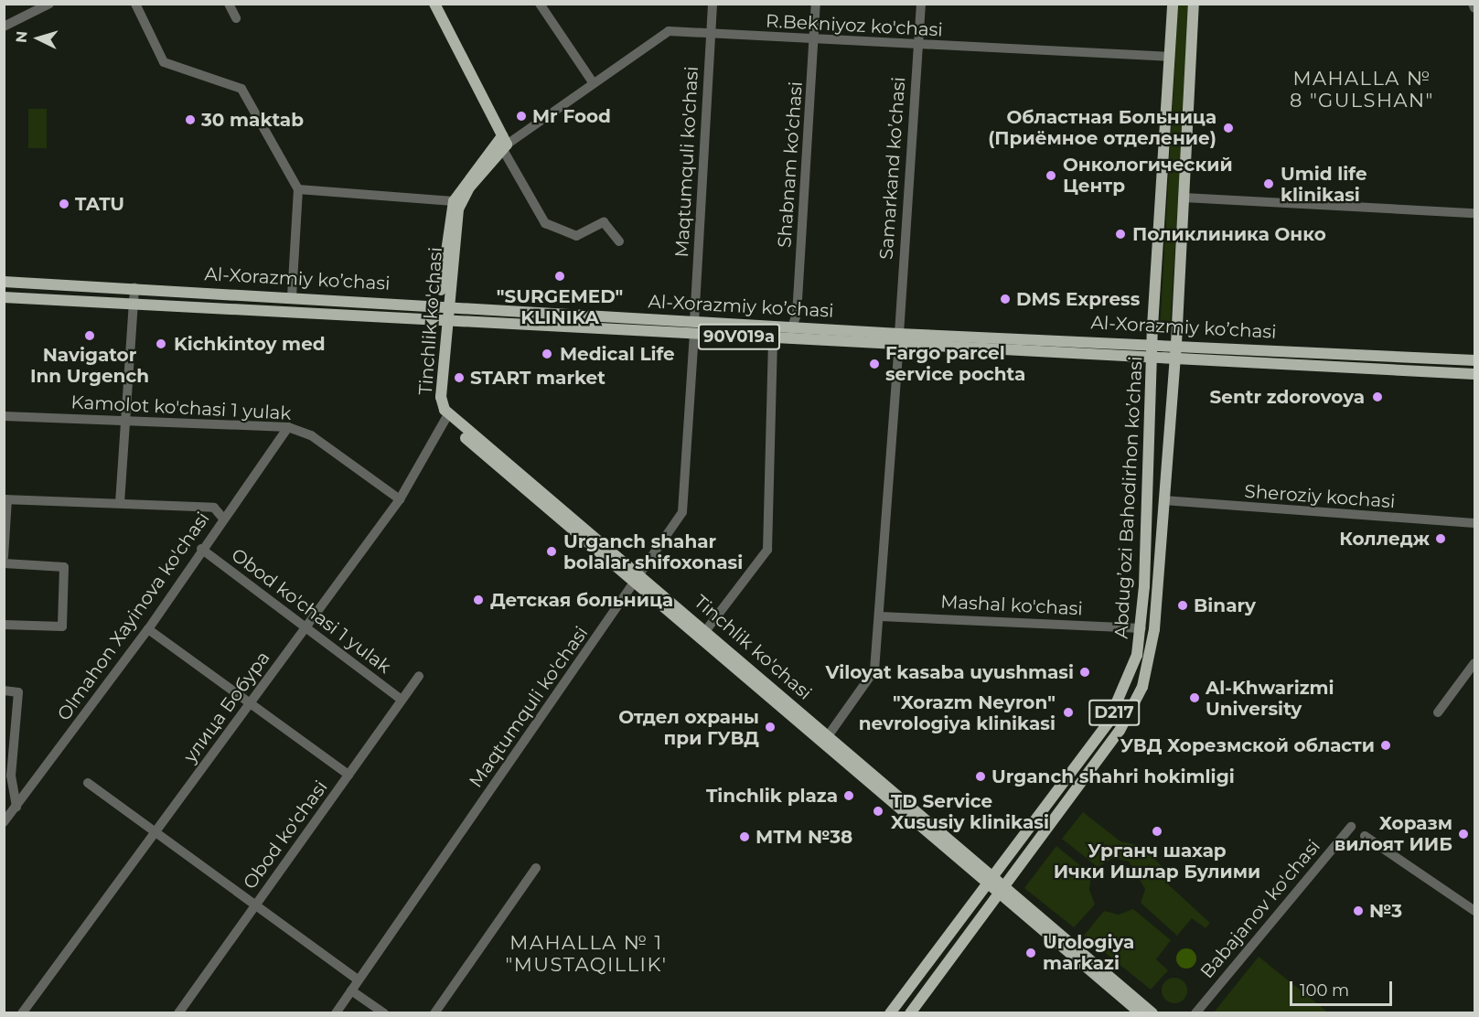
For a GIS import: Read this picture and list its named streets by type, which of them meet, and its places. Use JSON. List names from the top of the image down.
{
  "streets": {
    "main road": [
      "Al-Xorazmiy ko’chasi",
      "Tinchlik ko'chasi",
      "90V019a",
      "Abdug’ozi Bahodirhon ko’chasi",
      "D217"
    ],
    "street": [
      "R.Bekniyoz ko'chasi",
      "Maqtumquli ko'chasi",
      "Shabnam ko’chasi",
      "Samarkand ko’chasi",
      "Kamolot ko'chasi 1 yulak",
      "Sheroziy kochasi",
      "Mashal ko'chasi",
      "Obod ko'chasi 1 yulak",
      "Olmahon Xayinova ko'chasi",
      "улица Бобура",
      "Obod ko'chasi",
      "Babajanov ko'chasi"
    ]
  },
  "crossings": [
    ["R.Bekniyoz ko'chasi", "Maqtumquli ko'chasi"],
    ["R.Bekniyoz ko'chasi", "Shabnam ko’chasi"],
    ["R.Bekniyoz ko'chasi", "Samarkand ko’chasi"],
    ["R.Bekniyoz ko'chasi", "Tinchlik ko'chasi"],
    ["R.Bekniyoz ko'chasi", "Abdug’ozi Bahodirhon ko’chasi"],
    ["Maqtumquli ko'chasi", "Al-Xorazmiy ko’chasi"],
    ["Maqtumquli ko'chasi", "Tinchlik ko'chasi"],
    ["Shabnam ko’chasi", "Al-Xorazmiy ko’chasi"],
    ["Samarkand ko’chasi", "Al-Xorazmiy ko’chasi"],
    ["Samarkand ko’chasi", "Tinchlik ko'chasi"],
    ["Samarkand ko’chasi", "Mashal ko'chasi"],
    ["Al-Xorazmiy ko’chasi", "Tinchlik ko'chasi"],
    ["Al-Xorazmiy ko’chasi", "Abdug’ozi Bahodirhon ko’chasi"],
    ["Tinchlik ko'chasi", "Abdug’ozi Bahodirhon ko’chasi"],
    ["Tinchlik ko'chasi", "улица Бобура"],
    ["Kamolot ko'chasi 1 yulak", "Olmahon Xayinova ko'chasi"],
    ["Kamolot ko'chasi 1 yulak", "улица Бобура"],
    ["Sheroziy kochasi", "Abdug’ozi Bahodirhon ko’chasi"],
    ["Abdug’ozi Bahodirhon ko’chasi", "Mashal ko'chasi"],
    ["Obod ko'chasi 1 yulak", "Olmahon Xayinova ko'chasi"],
    ["Obod ko'chasi 1 yulak", "улица Бобура"],
    ["Obod ko'chasi 1 yulak", "Obod ko'chasi"]
  ],
  "districts": ["MAHALLA № 8 \"GULSHAN\"", "MAHALLA № 1 \"MUSTAQILLIK'"],
  "places": [
    "Mr Food",
    "30 maktab",
    "Областная Больница (Приёмное отделение)",
    "Онкологический Центр",
    "Umid life klinikasi",
    "TATU",
    "Поликлиника Онко",
    "\"SURGEMED\" KLINIKA",
    "DMS Express",
    "Navigator Inn Urgench",
    "Kichkintoy med",
    "Medical Life",
    "Fargo parcel service pochta",
    "START market",
    "Sentr zdorovoya",
    "Колледж",
    "Urganch shahar bolalar shifoxonasi",
    "Детская больница",
    "Binary",
    "Viloyat kasaba uyushmasi",
    "Al-Khwarizmi University",
    "\"Xorazm Neyron\" nevrologiya klinikasi",
    "Отдел охраны при ГУВД",
    "УВД Хорезмской области",
    "Urganch shahri hokimligi",
    "Tinchlik plaza",
    "TD Service Xususiy klinikasi",
    "Урганч шахар Ички Ишлар Булими",
    "Хоразм вилоят ИИБ",
    "МТМ №38",
    "№3",
    "Urologiya markazi"
  ],
  "scale_bar": "100 m",
  "north": "left"
}
